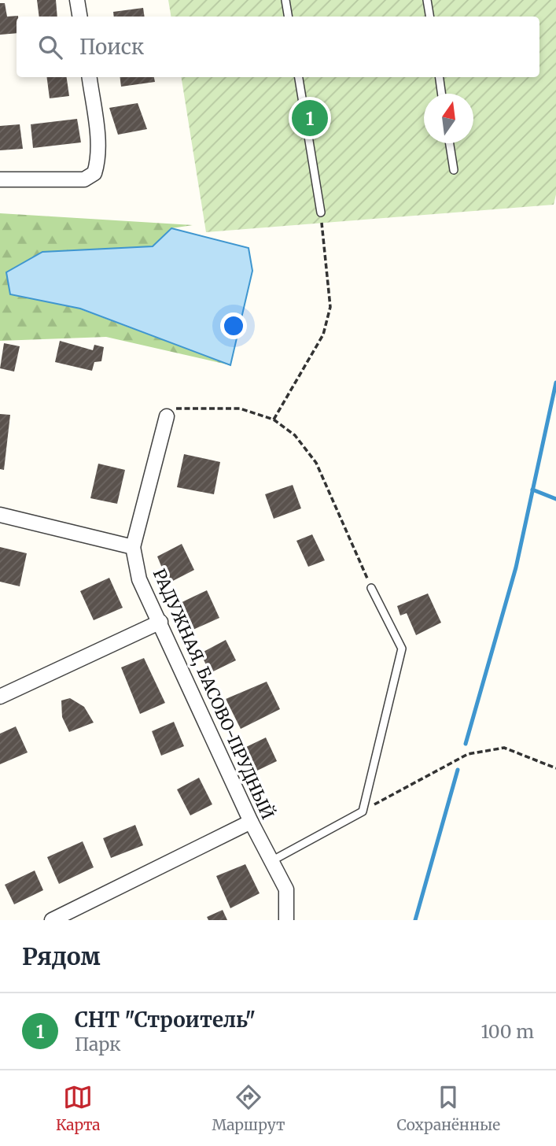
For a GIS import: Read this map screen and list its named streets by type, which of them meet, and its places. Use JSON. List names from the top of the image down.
{
  "streets": {
    "street": ["РАДУЖНАЯ, БАСОВО-ПРУДНЫЙ"]
  },
  "north": "top",
  "page": {
    "search": "Поиск",
    "pins": "1",
    "heading": "Рядом",
    "list": [
      {
        "mark": "1",
        "name": "СНТ \"Строитель\"",
        "note": "Парк",
        "value": "100 m"
      }
    ],
    "nav": ["Карта", "Маршрут", "Сохранённые"]
  }
}
